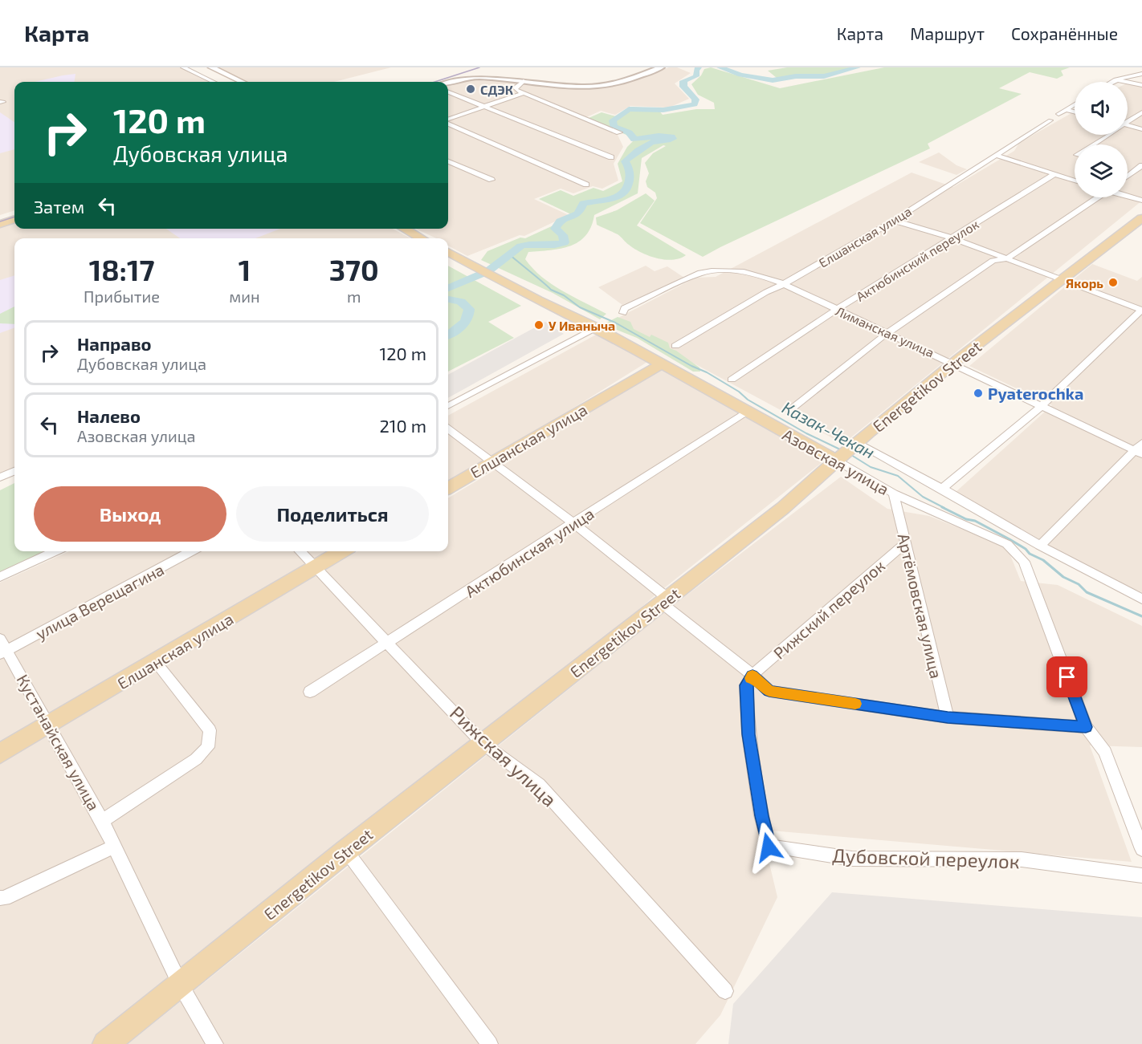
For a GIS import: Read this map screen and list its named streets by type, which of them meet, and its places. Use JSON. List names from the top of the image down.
{
  "streets": {
    "main road": ["Елшанская улица", "Energetikov Street", "Азовская улица"],
    "street": [
      "Актюбинский переулок",
      "Лиманская улица",
      "Актюбинская улица",
      "улица Верещагина",
      "Артёмовская улица",
      "Рижский переулок",
      "Кустанайская улица",
      "Рижская улица",
      "Дубовской переулок"
    ]
  },
  "crossings": [
    ["Елшанская улица", "Лиманская улица"],
    ["Елшанская улица", "Азовская улица"],
    ["Елшанская улица", "Кустанайская улица"],
    ["Елшанская улица", "Рижская улица"],
    ["Актюбинский переулок", "Лиманская улица"],
    ["Лиманская улица", "Energetikov Street"],
    ["Energetikov Street", "Азовская улица"],
    ["Energetikov Street", "Кустанайская улица"],
    ["Energetikov Street", "Рижская улица"],
    ["Азовская улица", "Актюбинская улица"],
    ["Азовская улица", "Артёмовская улица"],
    ["Актюбинская улица", "Рижская улица"],
    ["улица Верещагина", "Кустанайская улица"],
    ["Артёмовская улица", "Рижский переулок"],
    ["Рижский переулок", "Дубовской переулок"]
  ],
  "water": ["Казак-Чекан"],
  "places": [
    "СДЭК",
    "Якорь",
    "У Иваныча",
    "Pyaterochka"
  ],
  "page": {
    "header": "Карта",
    "nav": ["Карта", "Маршрут", "Сохранённые"],
    "turn": ["120 m", "Дубовская улица"],
    "then": "Затем",
    "eta": [
      "18:17",
      "Прибытие",
      "1",
      "мин",
      "370",
      "m"
    ],
    "list": [
      {
        "name": "Направо",
        "note": "Дубовская улица",
        "value": "120 m"
      },
      {
        "name": "Налево",
        "note": "Азовская улица",
        "value": "210 m"
      }
    ],
    "buttons": ["Выход", "Поделиться"]
  }
}
